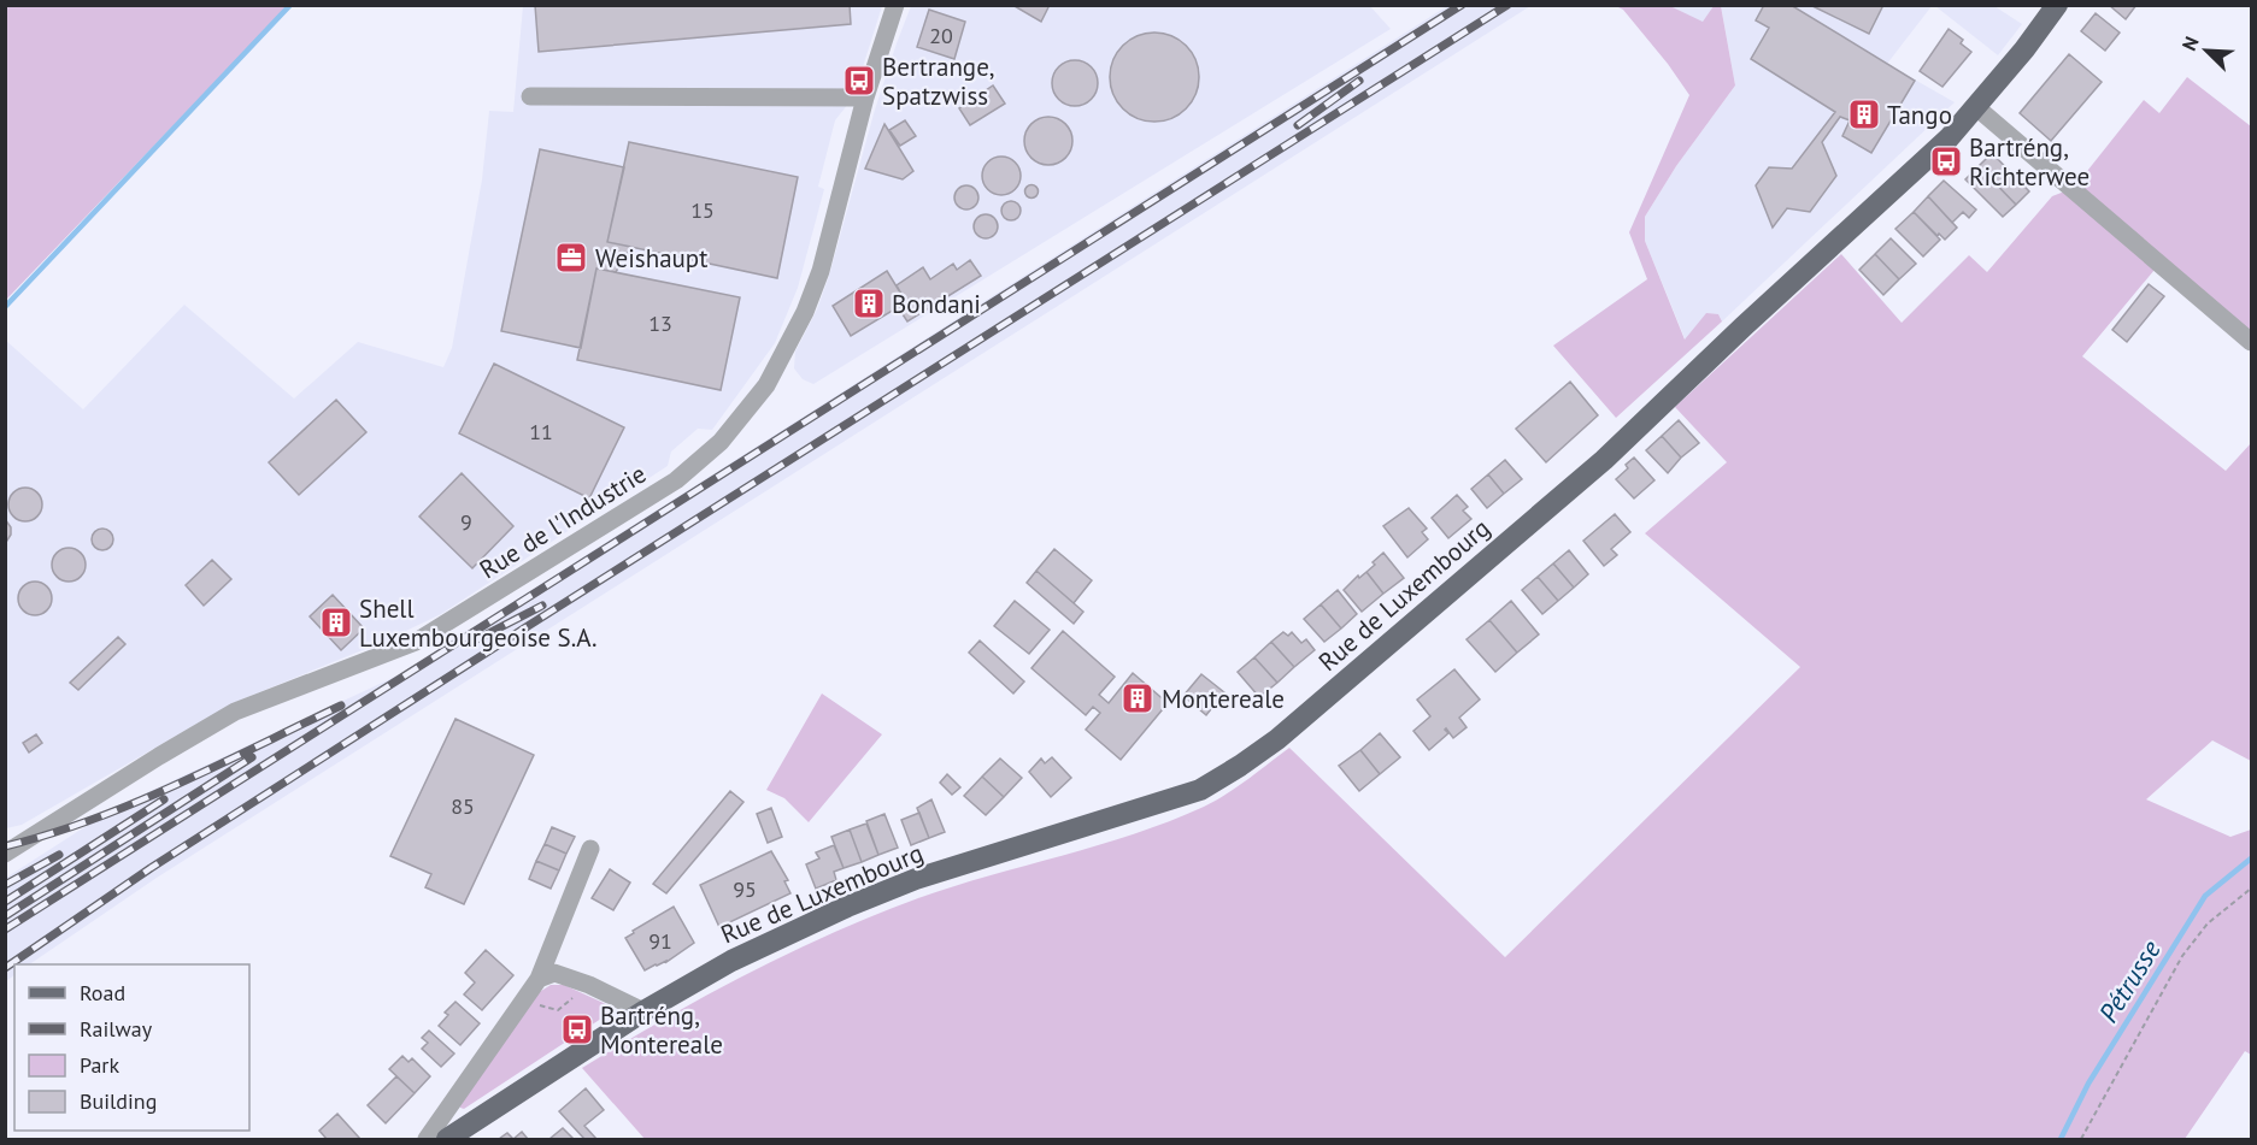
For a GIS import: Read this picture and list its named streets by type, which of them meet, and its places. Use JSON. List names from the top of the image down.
{
  "streets": {
    "main road": ["Rue de Luxembourg"],
    "street": ["Rue de l'Industrie"]
  },
  "water": ["Pétrusse"],
  "places": {
    "bus stop": ["Bertrange, Spatzwiss", "Bartréng, Richterwee", "Bartréng, Montereale"],
    "building": [
      "Tango",
      "Bondani",
      "Shell Luxembourgeoise S.A.",
      "Montereale"
    ],
    "office": ["Weishaupt"]
  },
  "house_numbers": [
    "20",
    "15",
    "13",
    "11",
    "9",
    "85",
    "95",
    "91"
  ],
  "legend": [
    "Road",
    "Railway",
    "Park",
    "Building"
  ],
  "north": "top left"
}
